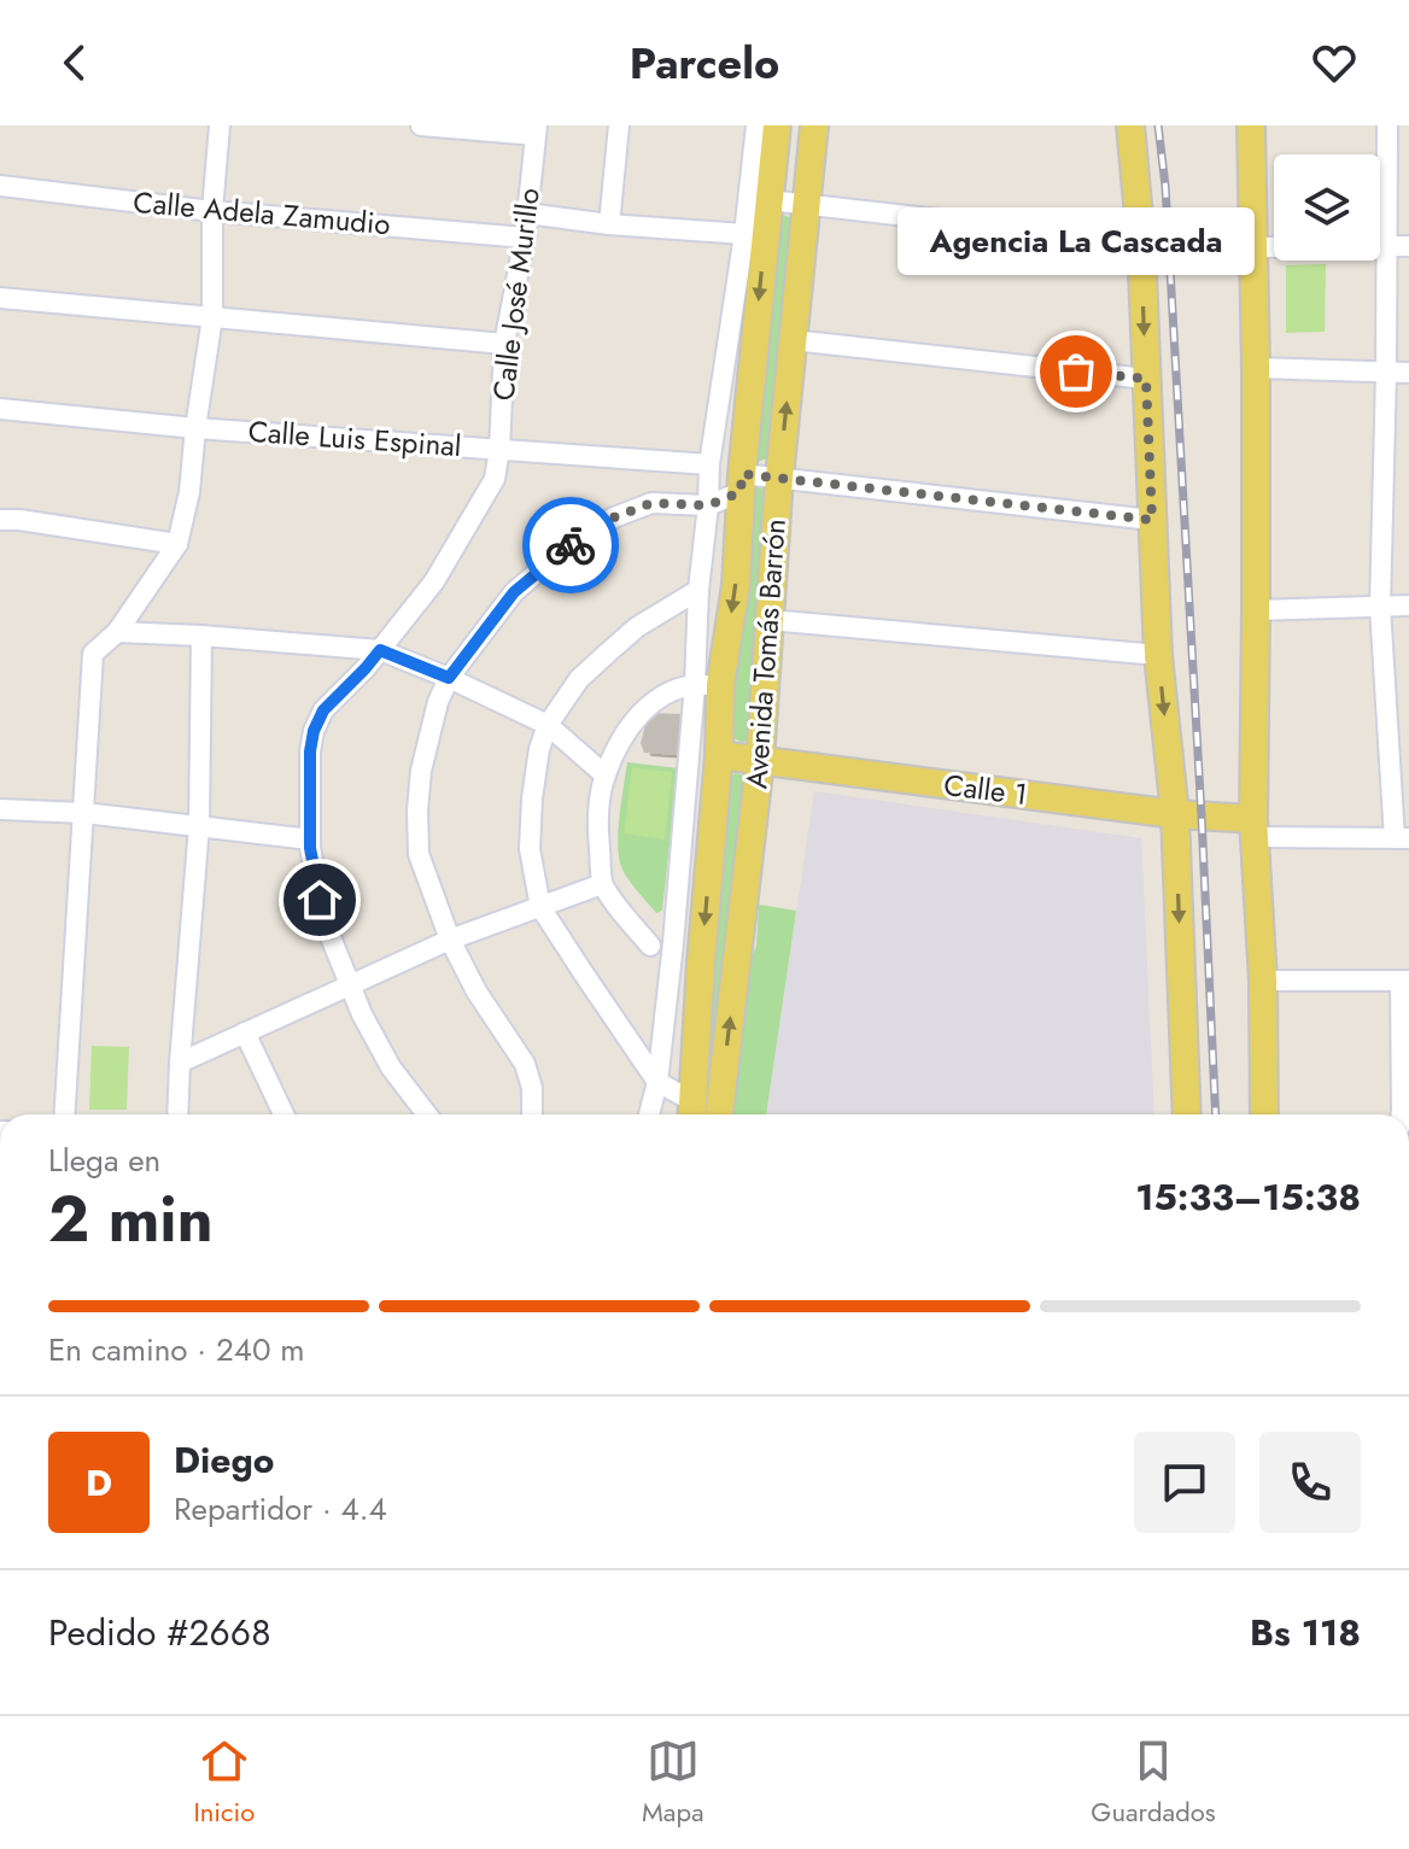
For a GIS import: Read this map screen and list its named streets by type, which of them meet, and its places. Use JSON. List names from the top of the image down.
{
  "streets": {
    "main road": ["Avenida Tomás Barrón", "Calle 1"],
    "street": ["Calle Adela Zamudio", "Calle José Murillo", "Calle Luis Espinal"]
  },
  "crossings": [
    ["Calle Adela Zamudio", "Calle José Murillo"],
    ["Calle José Murillo", "Calle Luis Espinal"],
    ["Avenida Tomás Barrón", "Calle 1"]
  ],
  "places": ["Agencia La Cascada"],
  "page": {
    "header": "Parcelo",
    "bubble": "Agencia La Cascada",
    "heading": ["2 min", "Llega en", "15:33–15:38"],
    "panel": [
      "Diego",
      "Repartidor · 4.4",
      "Pedido #2668",
      "Bs 118"
    ],
    "bar": "En camino · 240 m",
    "round": "D",
    "tabs": ["Inicio", "Mapa", "Guardados"]
  }
}
